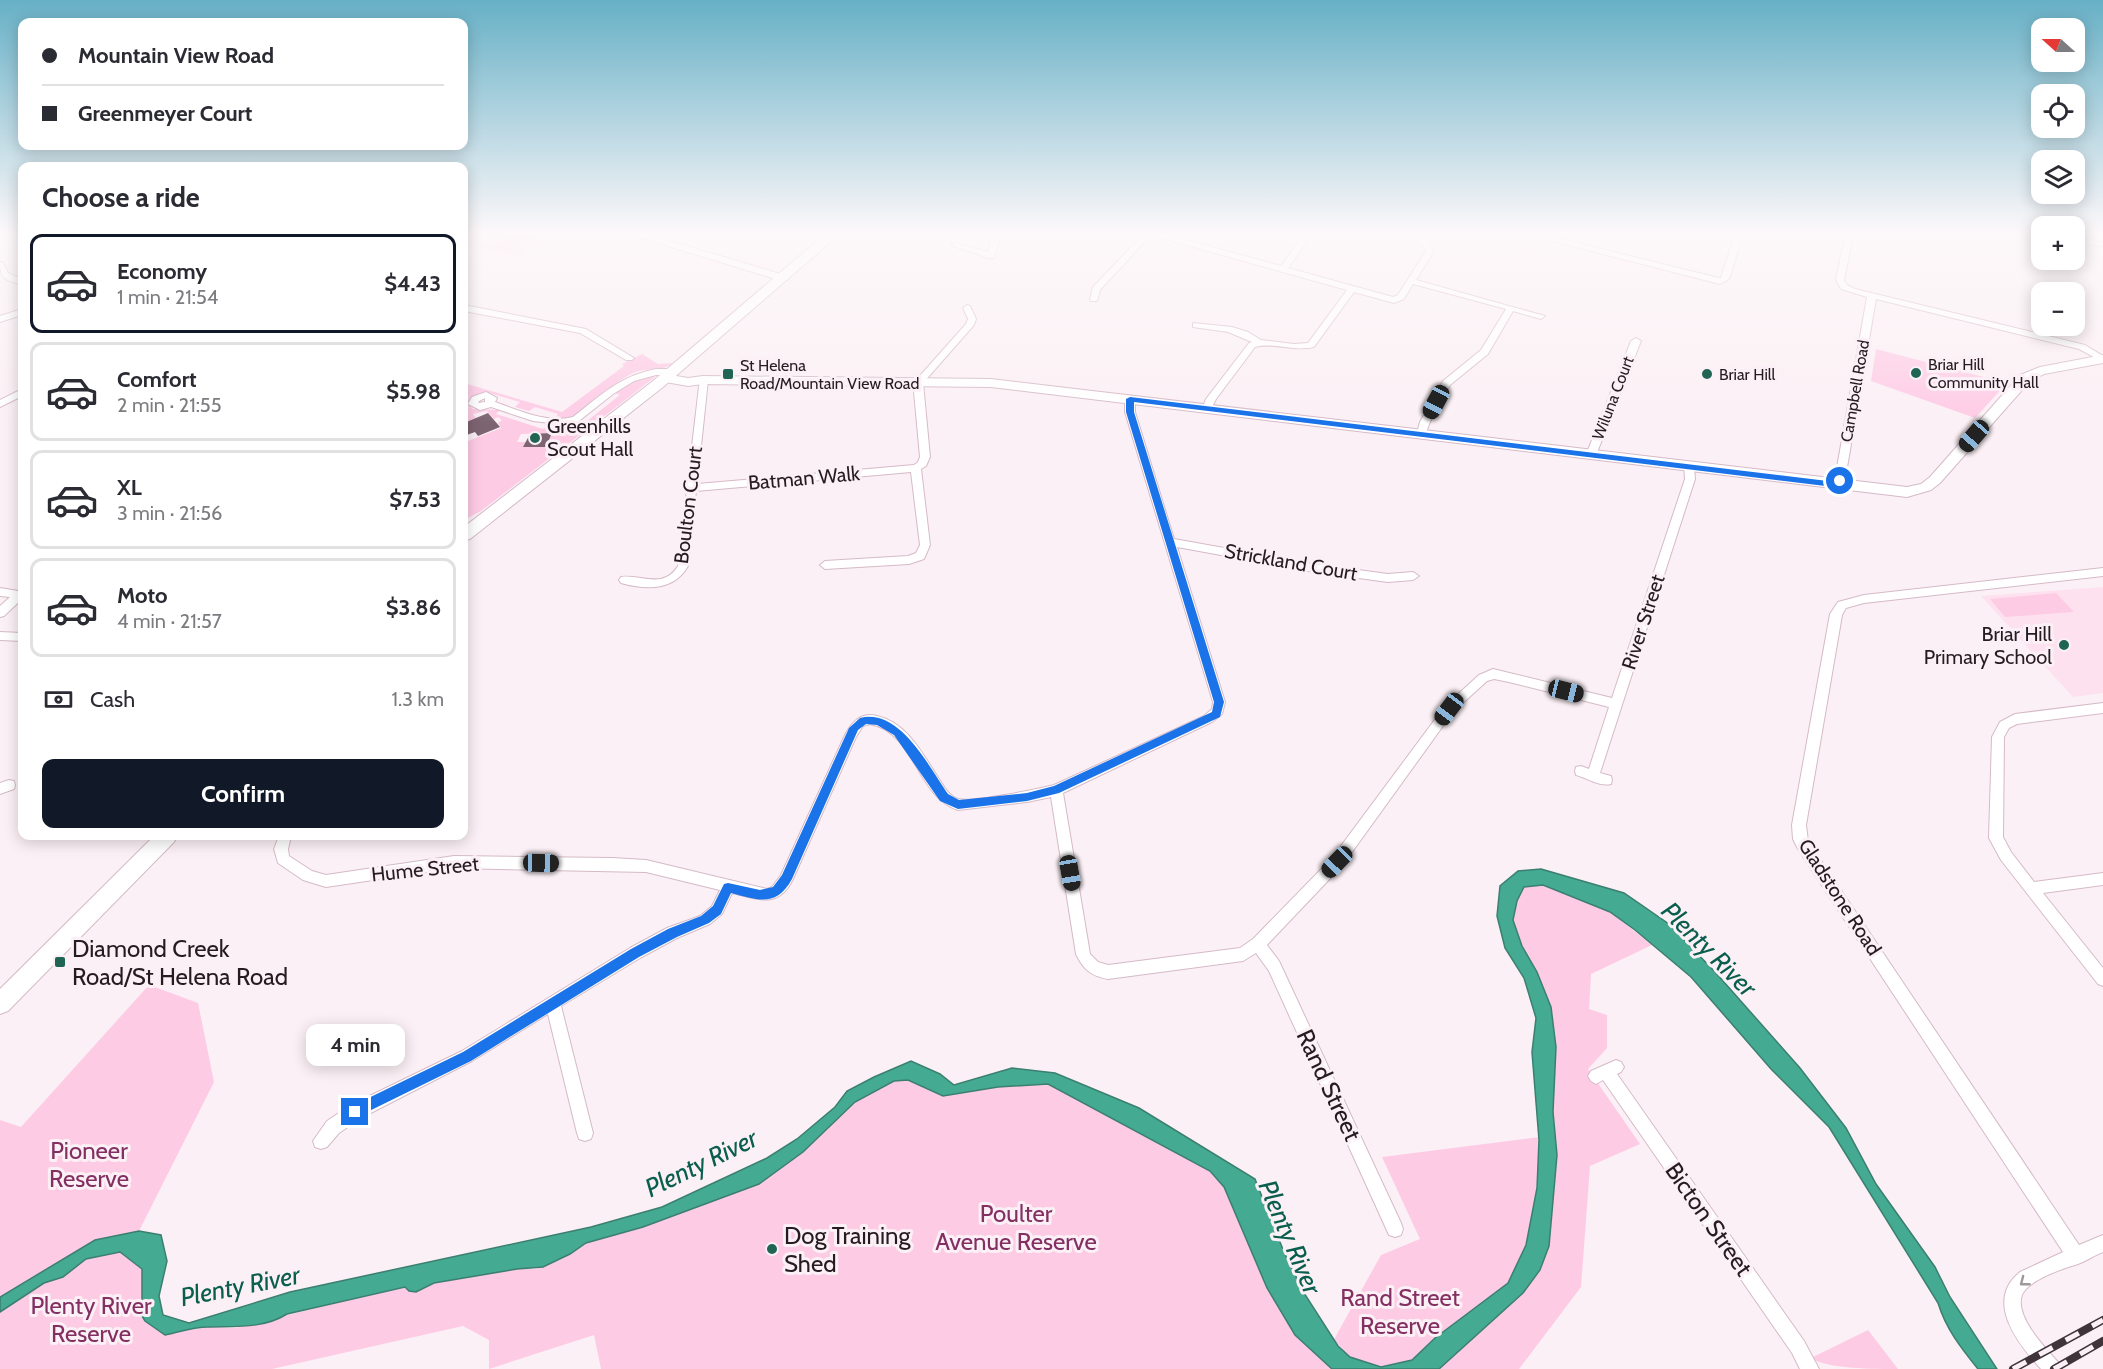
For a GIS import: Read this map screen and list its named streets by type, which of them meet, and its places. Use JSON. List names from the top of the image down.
{
  "streets": {
    "street": [
      "Campbell Road",
      "Wiluna Court",
      "Batman Walk",
      "Boulton Court",
      "Strickland Court",
      "River Street",
      "Hume Street",
      "Gladstone Road",
      "Rand Street",
      "Bicton Street"
    ]
  },
  "crossings": [
    ["Batman Walk", "Boulton Court"],
    ["Strickland Court", "Hume Street"]
  ],
  "water": ["Plenty River"],
  "parks": [
    "Pioneer Reserve",
    "Poulter Avenue Reserve",
    "Rand Street Reserve",
    "Plenty River Reserve"
  ],
  "places": {
    "other": [
      "Briar Hill Community Hall",
      "Briar Hill",
      "Greenhills Scout Hall",
      "Briar Hill Primary School",
      "Dog Training Shed"
    ],
    "transit": ["St Helena Road/Mountain View Road", "Diamond Creek Road/St Helena Road"]
  },
  "north": "left",
  "page": {
    "map_buttons": ["+", "−"],
    "banner": ["Mountain View Road", "Greenmeyer Court"],
    "heading": "Choose a ride",
    "list": [
      {
        "name": "Economy",
        "note": "1 min · 21:54",
        "value": "$4.43"
      },
      {
        "name": "Comfort",
        "note": "2 min · 21:55",
        "value": "$5.98"
      },
      {
        "name": "XL",
        "note": "3 min · 21:56",
        "value": "$7.53"
      },
      {
        "name": "Moto",
        "note": "4 min · 21:57",
        "value": "$3.86"
      }
    ],
    "pay": ["Cash", "1.3 km"],
    "buttons": "Confirm",
    "bubble": "4 min"
  }
}
